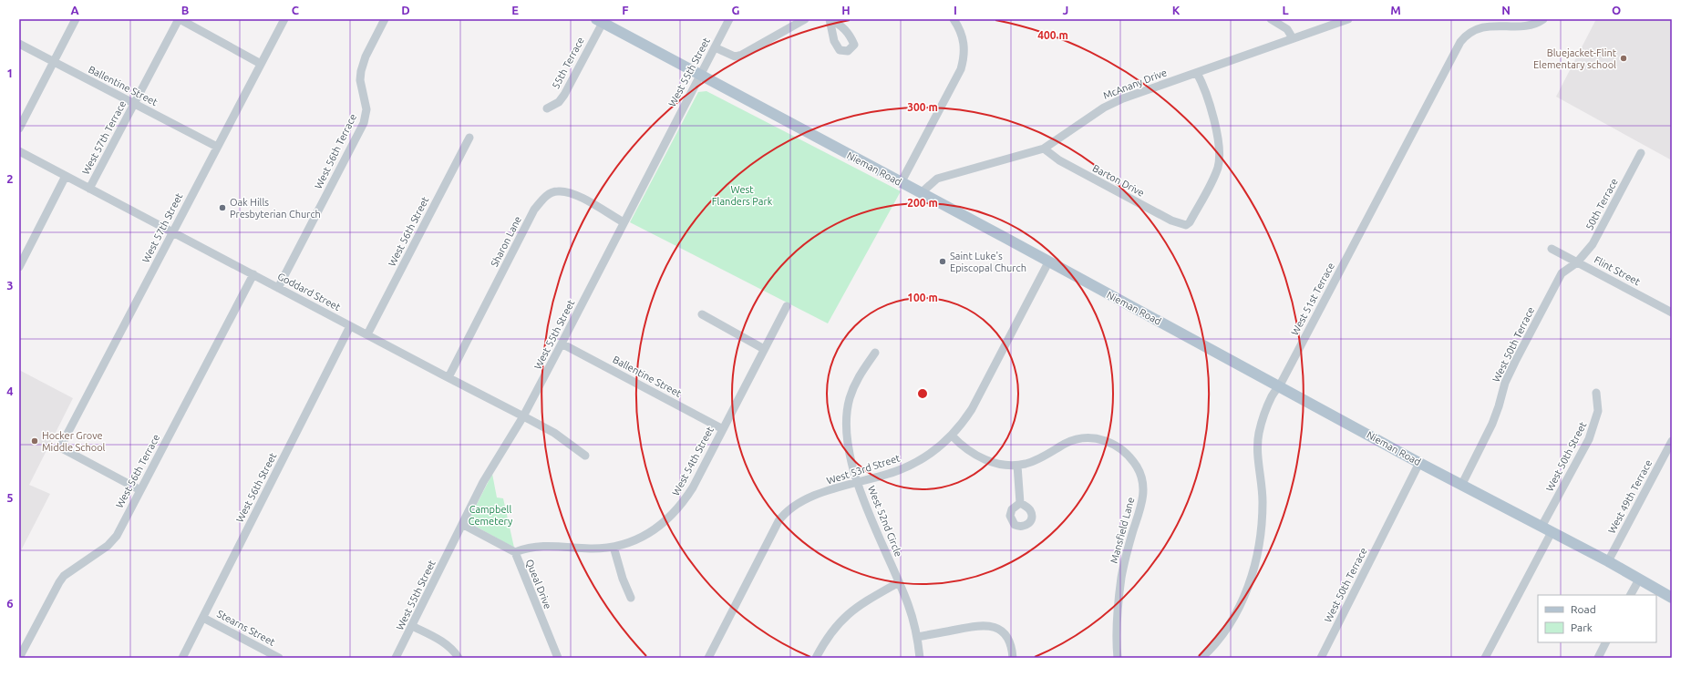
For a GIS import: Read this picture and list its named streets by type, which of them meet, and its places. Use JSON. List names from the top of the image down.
{
  "streets": {
    "main road": ["Nieman Road"],
    "street": [
      "55th Terrace",
      "West 55th Street",
      "McAnany Drive",
      "Ballentine Street",
      "West 57th Terrace",
      "West 56th Terrace",
      "Barton Drive",
      "50th Terrace",
      "West 57th Street",
      "West 56th Street",
      "Sharon Lane",
      "Flint Street",
      "Goddard Street",
      "West 51st Terrace",
      "West 50th Terrace",
      "West 50th Street",
      "West 54th Street",
      "West 53rd Street",
      "West 49th Terrace",
      "West 52nd Circle",
      "Mansfield Lane",
      "Queal Drive",
      "Stearns Street"
    ]
  },
  "crossings": [
    ["55th Terrace", "Nieman Road"],
    ["West 55th Street", "Ballentine Street"],
    ["West 55th Street", "Nieman Road"],
    ["West 55th Street", "Sharon Lane"],
    ["West 55th Street", "Goddard Street"],
    ["West 55th Street", "Queal Drive"],
    ["McAnany Drive", "Nieman Road"],
    ["McAnany Drive", "Barton Drive"],
    ["Ballentine Street", "West 57th Terrace"],
    ["Ballentine Street", "West 57th Street"],
    ["Ballentine Street", "West 54th Street"],
    ["West 57th Terrace", "Goddard Street"],
    ["West 56th Terrace", "West 57th Street"],
    ["West 56th Terrace", "Goddard Street"],
    ["Nieman Road", "West 51st Terrace"],
    ["Nieman Road", "West 50th Terrace"],
    ["Nieman Road", "West 50th Street"],
    ["Nieman Road", "West 53rd Street"],
    ["Nieman Road", "West 49th Terrace"],
    ["50th Terrace", "Flint Street"],
    ["50th Terrace", "West 50th Terrace"],
    ["West 57th Street", "Goddard Street"],
    ["West 56th Street", "Goddard Street"],
    ["West 56th Street", "Stearns Street"],
    ["Sharon Lane", "Goddard Street"],
    ["Flint Street", "West 50th Terrace"],
    ["West 54th Street", "Queal Drive"],
    ["West 53rd Street", "West 52nd Circle"],
    ["West 53rd Street", "Mansfield Lane"]
  ],
  "parks": ["West Flanders Park", "Campbell Cemetery"],
  "places": [
    "Bluejacket-Flint Elementary school",
    "Oak Hills Presbyterian Church",
    "Saint Luke's Episcopal Church",
    "Hocker Grove Middle School"
  ],
  "legend": ["Road", "Park"],
  "grid": {
    "columns": [
      "A",
      "B",
      "C",
      "D",
      "E",
      "F",
      "G",
      "H",
      "I",
      "J",
      "K",
      "L",
      "M",
      "N",
      "O"
    ],
    "rows": [
      "1",
      "2",
      "3",
      "4",
      "5",
      "6"
    ]
  },
  "rings": [
    "400 m",
    "300 m",
    "200 m",
    "100 m"
  ]
}
